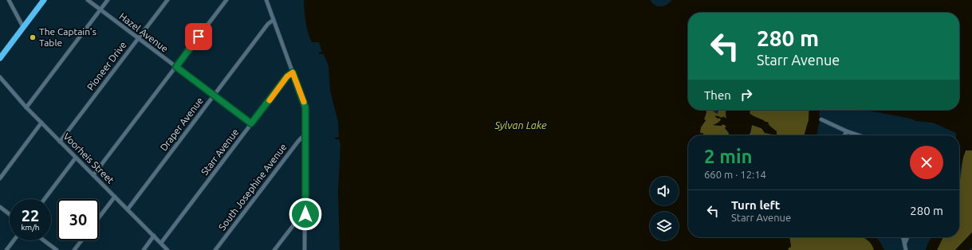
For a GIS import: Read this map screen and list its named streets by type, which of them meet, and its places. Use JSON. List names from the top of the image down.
{
  "streets": {
    "street": [
      "Hazel Avenue",
      "Pioneer Drive",
      "Draper Avenue",
      "Starr Avenue",
      "Voorheis Street",
      "South Josephine Avenue"
    ]
  },
  "crossings": [
    ["Hazel Avenue", "Pioneer Drive"],
    ["Hazel Avenue", "Draper Avenue"],
    ["Hazel Avenue", "Starr Avenue"],
    ["Pioneer Drive", "Voorheis Street"],
    ["Draper Avenue", "Voorheis Street"],
    ["Starr Avenue", "Voorheis Street"]
  ],
  "water": ["Sylvan Lake"],
  "places": ["The Captain's Table"],
  "page": {
    "turn": ["280 m", "Starr Avenue"],
    "then": "Then",
    "heading": ["2 min", "660 m · 12:14"],
    "list": [
      {
        "name": "Turn left",
        "note": "Starr Avenue",
        "value": "280 m"
      }
    ],
    "speed": "22 km/h",
    "limit": "30"
  }
}
